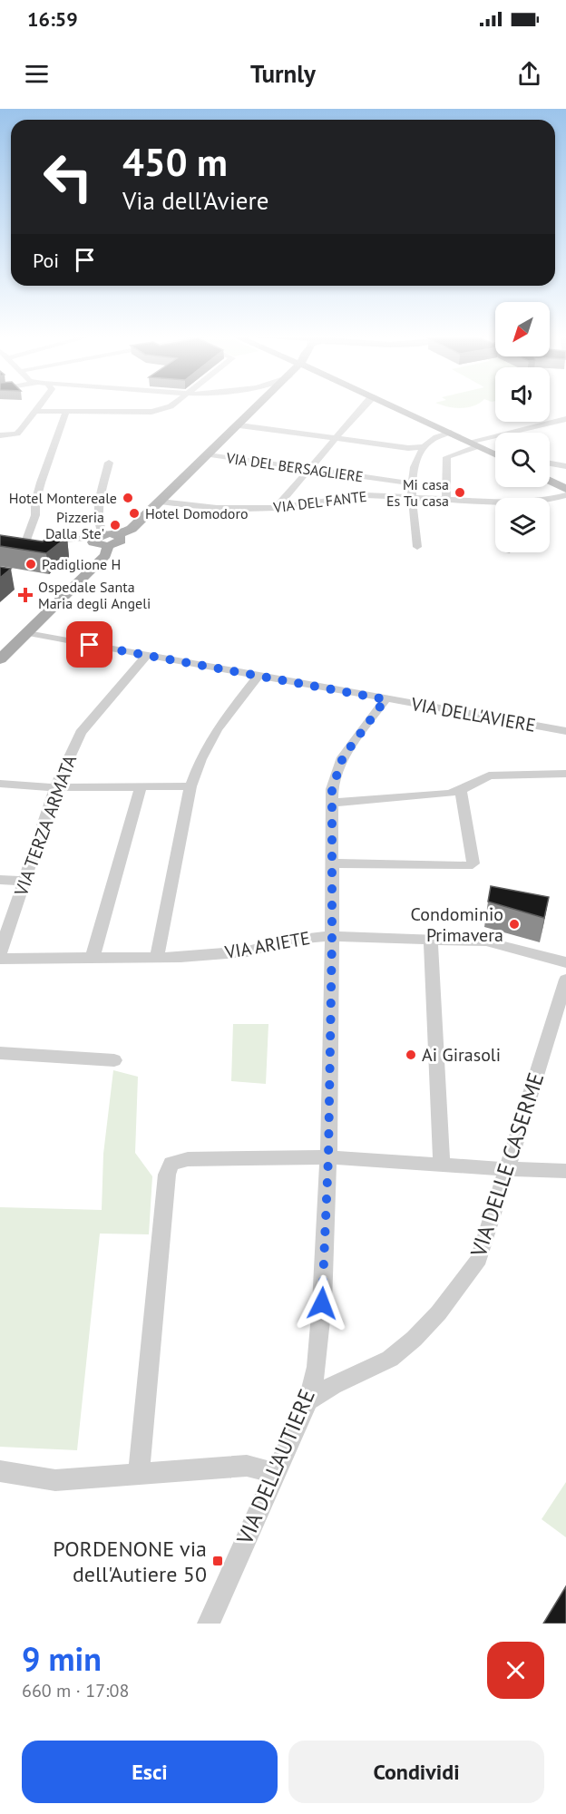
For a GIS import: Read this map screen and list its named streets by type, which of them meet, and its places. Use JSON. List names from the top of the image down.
{
  "streets": {
    "street": [
      "VIA DEL BERSAGLIERE",
      "VIA DEL FANTE",
      "VIA DELL'AVIERE",
      "VIA TERZA ARMATA",
      "VIA ARIETE",
      "VIA DELLE CASERME",
      "VIA DELL'AUTIERE"
    ]
  },
  "crossings": [
    ["VIA DELL'AVIERE", "VIA TERZA ARMATA"],
    ["VIA DELL'AVIERE", "VIA DELL'AUTIERE"],
    ["VIA ARIETE", "VIA DELL'AUTIERE"],
    ["VIA DELLE CASERME", "VIA DELL'AUTIERE"]
  ],
  "places": {
    "other": [
      "Mi casa Es Tu casa",
      "Hotel Montereale",
      "Hotel Domodoro",
      "Pizzeria Dalla Ste'",
      "Padiglione H",
      "Condominio Primavera",
      "Ai Girasoli"
    ],
    "health": ["Ospedale Santa Maria degli Angeli"],
    "transit": ["PORDENONE via dell'Autiere 50"]
  },
  "north": "bottom left",
  "page": {
    "status": "16:59",
    "header": "Turnly",
    "turn": ["450 m", "Via dell'Aviere"],
    "then": "Poi",
    "heading": ["9 min", "660 m · 17:08"],
    "buttons": ["Esci", "Condividi"]
  }
}
